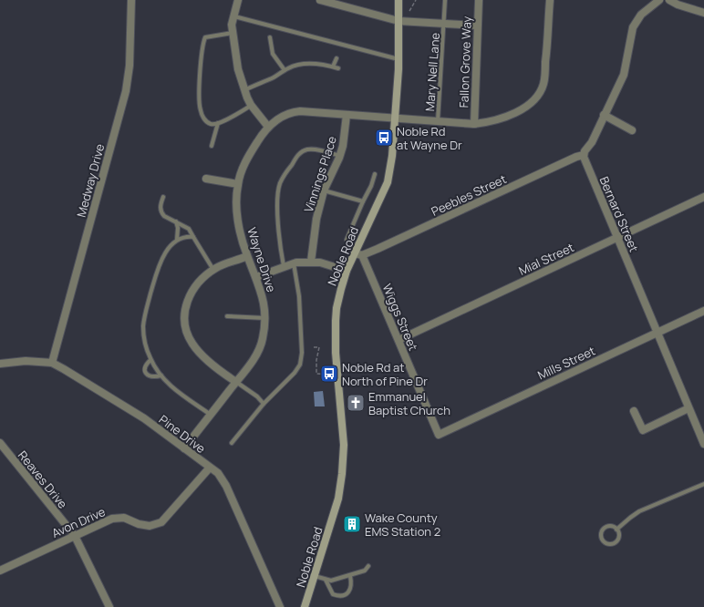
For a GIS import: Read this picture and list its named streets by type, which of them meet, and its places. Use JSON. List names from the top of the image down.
{
  "streets": {
    "street": [
      "Fallon Grove Way",
      "Vinnings Place",
      "Medway Drive",
      "Peebles Street",
      "Bernard Street",
      "Noble Road",
      "Mial Street",
      "Wayne Drive",
      "Wiggs Street",
      "Mills Street",
      "Pine Drive",
      "Reaves Drive",
      "Avon Drive"
    ],
    "lane": ["Mary Nell Lane"]
  },
  "crossings": [
    ["Fallon Grove Way", "Mary Nell Lane"],
    ["Fallon Grove Way", "Noble Road"],
    ["Fallon Grove Way", "Wayne Drive"],
    ["Vinnings Place", "Wayne Drive"],
    ["Medway Drive", "Pine Drive"],
    ["Peebles Street", "Bernard Street"],
    ["Peebles Street", "Noble Road"],
    ["Peebles Street", "Wiggs Street"],
    ["Bernard Street", "Mial Street"],
    ["Bernard Street", "Mills Street"],
    ["Noble Road", "Wayne Drive"],
    ["Noble Road", "Wiggs Street"],
    ["Mial Street", "Wiggs Street"],
    ["Wayne Drive", "Pine Drive"],
    ["Wiggs Street", "Mills Street"],
    ["Pine Drive", "Avon Drive"],
    ["Reaves Drive", "Avon Drive"]
  ],
  "places": {
    "bus stop": ["Noble Rd at Wayne Dr", "Noble Rd at North of Pine Dr"],
    "church": ["Emmanuel Baptist Church"],
    "building": ["Wake County EMS Station 2"]
  }
}
